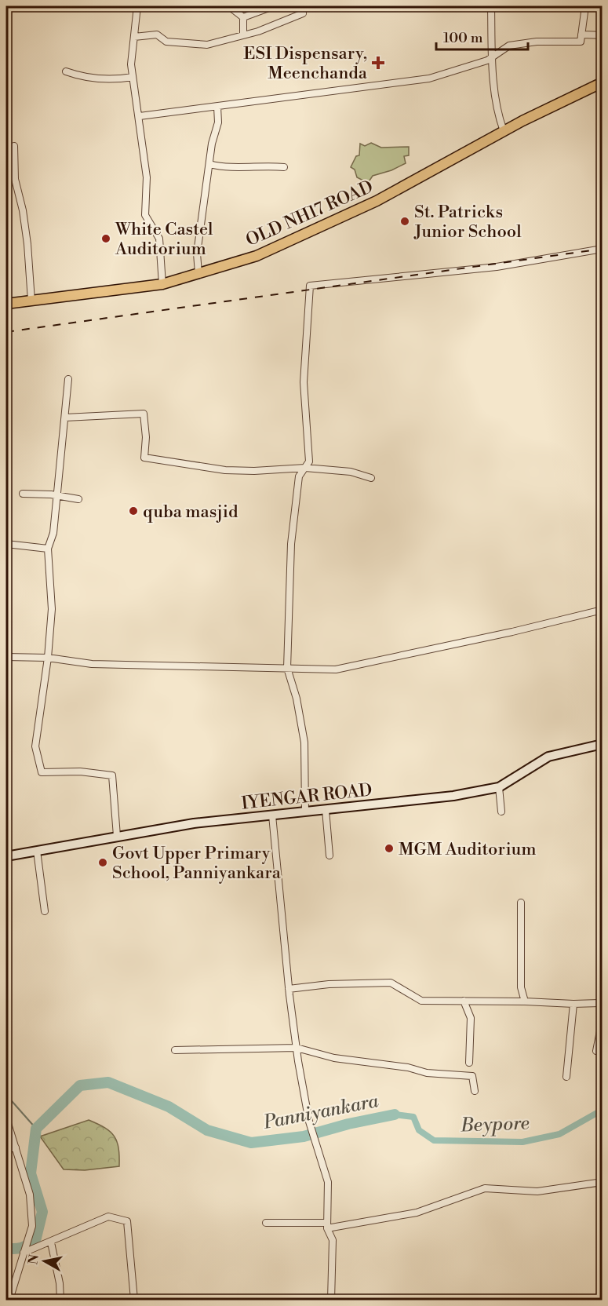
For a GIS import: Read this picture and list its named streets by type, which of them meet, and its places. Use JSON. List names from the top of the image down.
{
  "streets": {
    "main road": ["OLD NH17 ROAD", "IYENGAR ROAD"]
  },
  "water": ["Panniyankara", "Beypore"],
  "places": {
    "health": ["ESI Dispensary, Meenchanda"],
    "other": [
      "St. Patricks Junior School",
      "White Castel Auditorium",
      "quba masjid",
      "MGM Auditorium",
      "Govt Upper Primary School, Panniyankara"
    ]
  },
  "scale_bar": "100 m",
  "north": "left"
}
